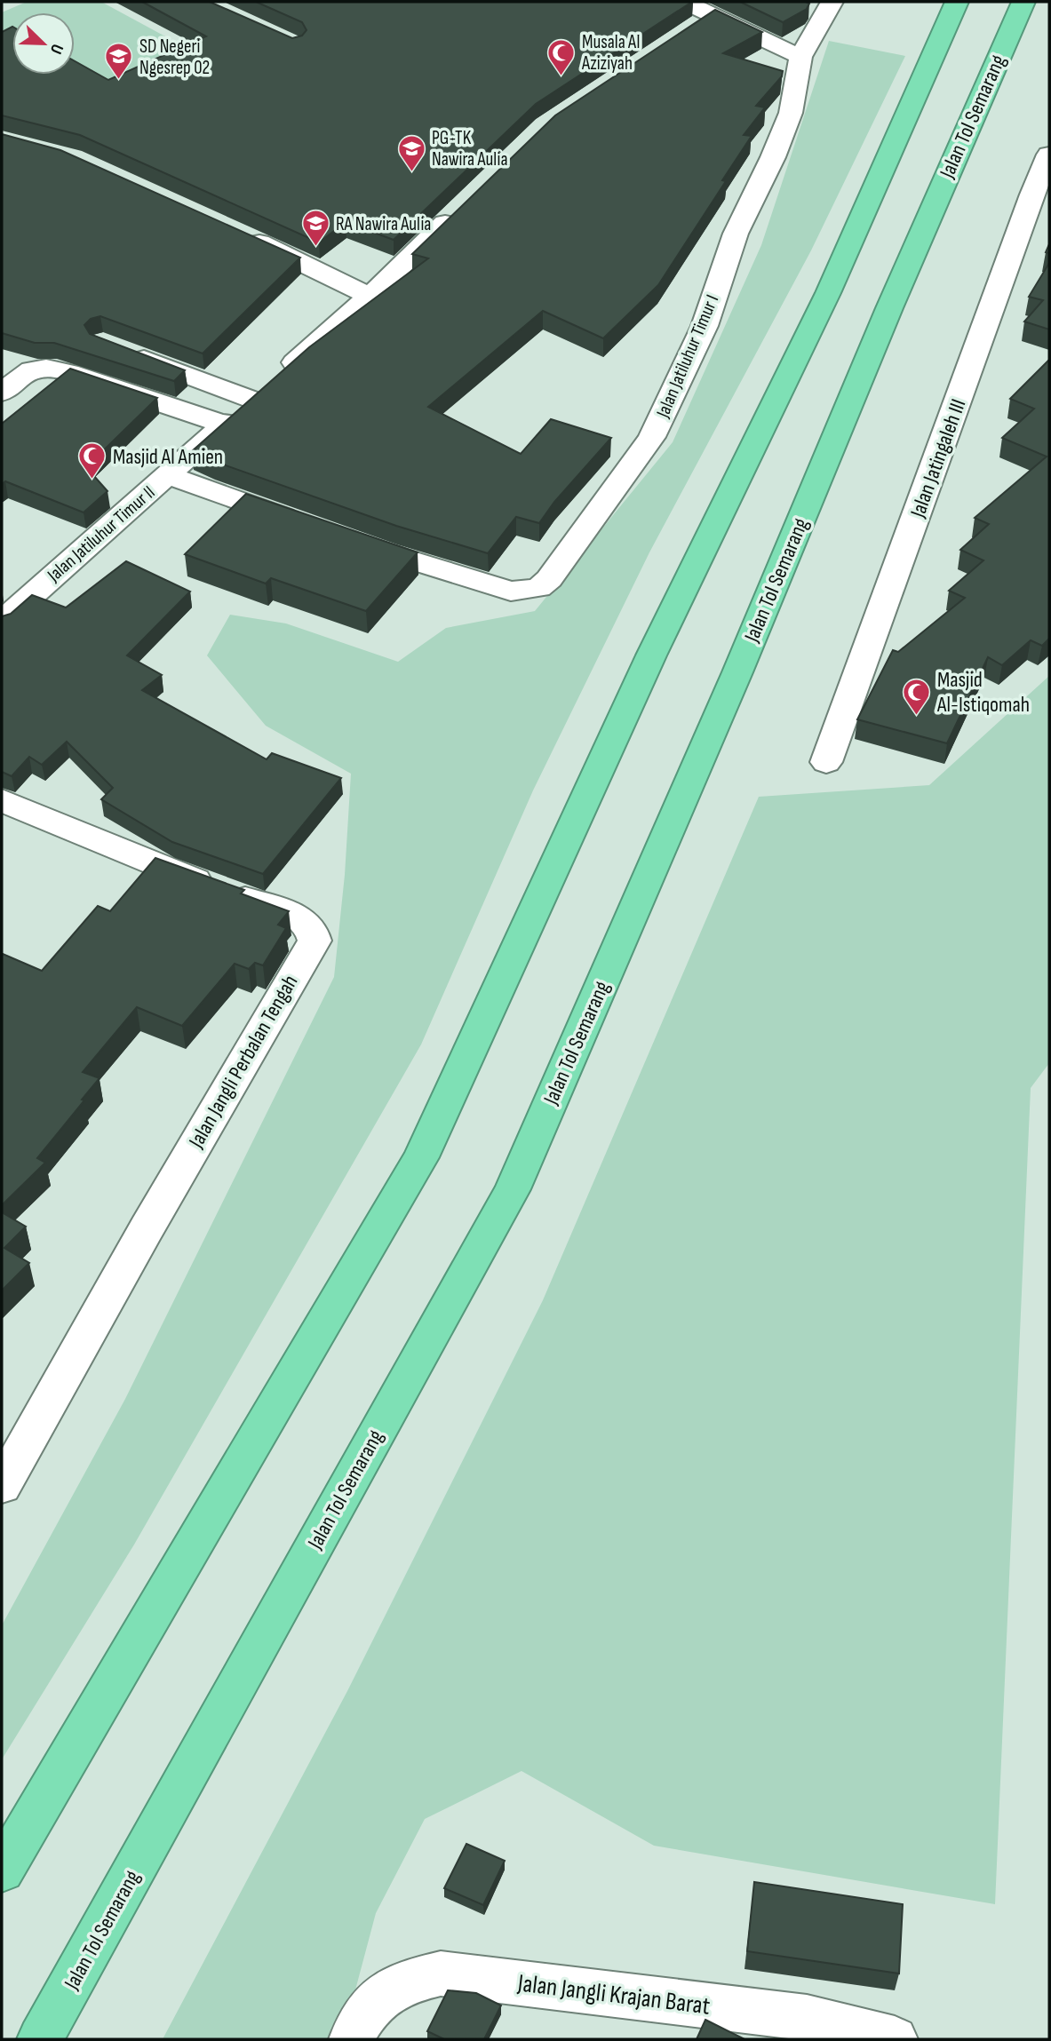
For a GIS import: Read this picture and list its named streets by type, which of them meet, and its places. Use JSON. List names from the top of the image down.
{
  "streets": {
    "highway": ["Jalan Tol Semarang"],
    "street": [
      "Jalan Jatiluhur Timur I",
      "Jalan Jatingaleh III",
      "Jalan Jatiluhur Timur II",
      "Jalan Jangli Perbalan Tengah",
      "Jalan Jangli Krajan Barat"
    ]
  },
  "places": {
    "mosque": ["Musala Al Aziziyah", "Masjid Al Amien", "Masjid Al-Istiqomah"],
    "school or university": ["SD Negeri Ngesrep 02", "PG-TK Nawira Aulia", "RA Nawira Aulia"]
  },
  "north": "bottom right"
}
